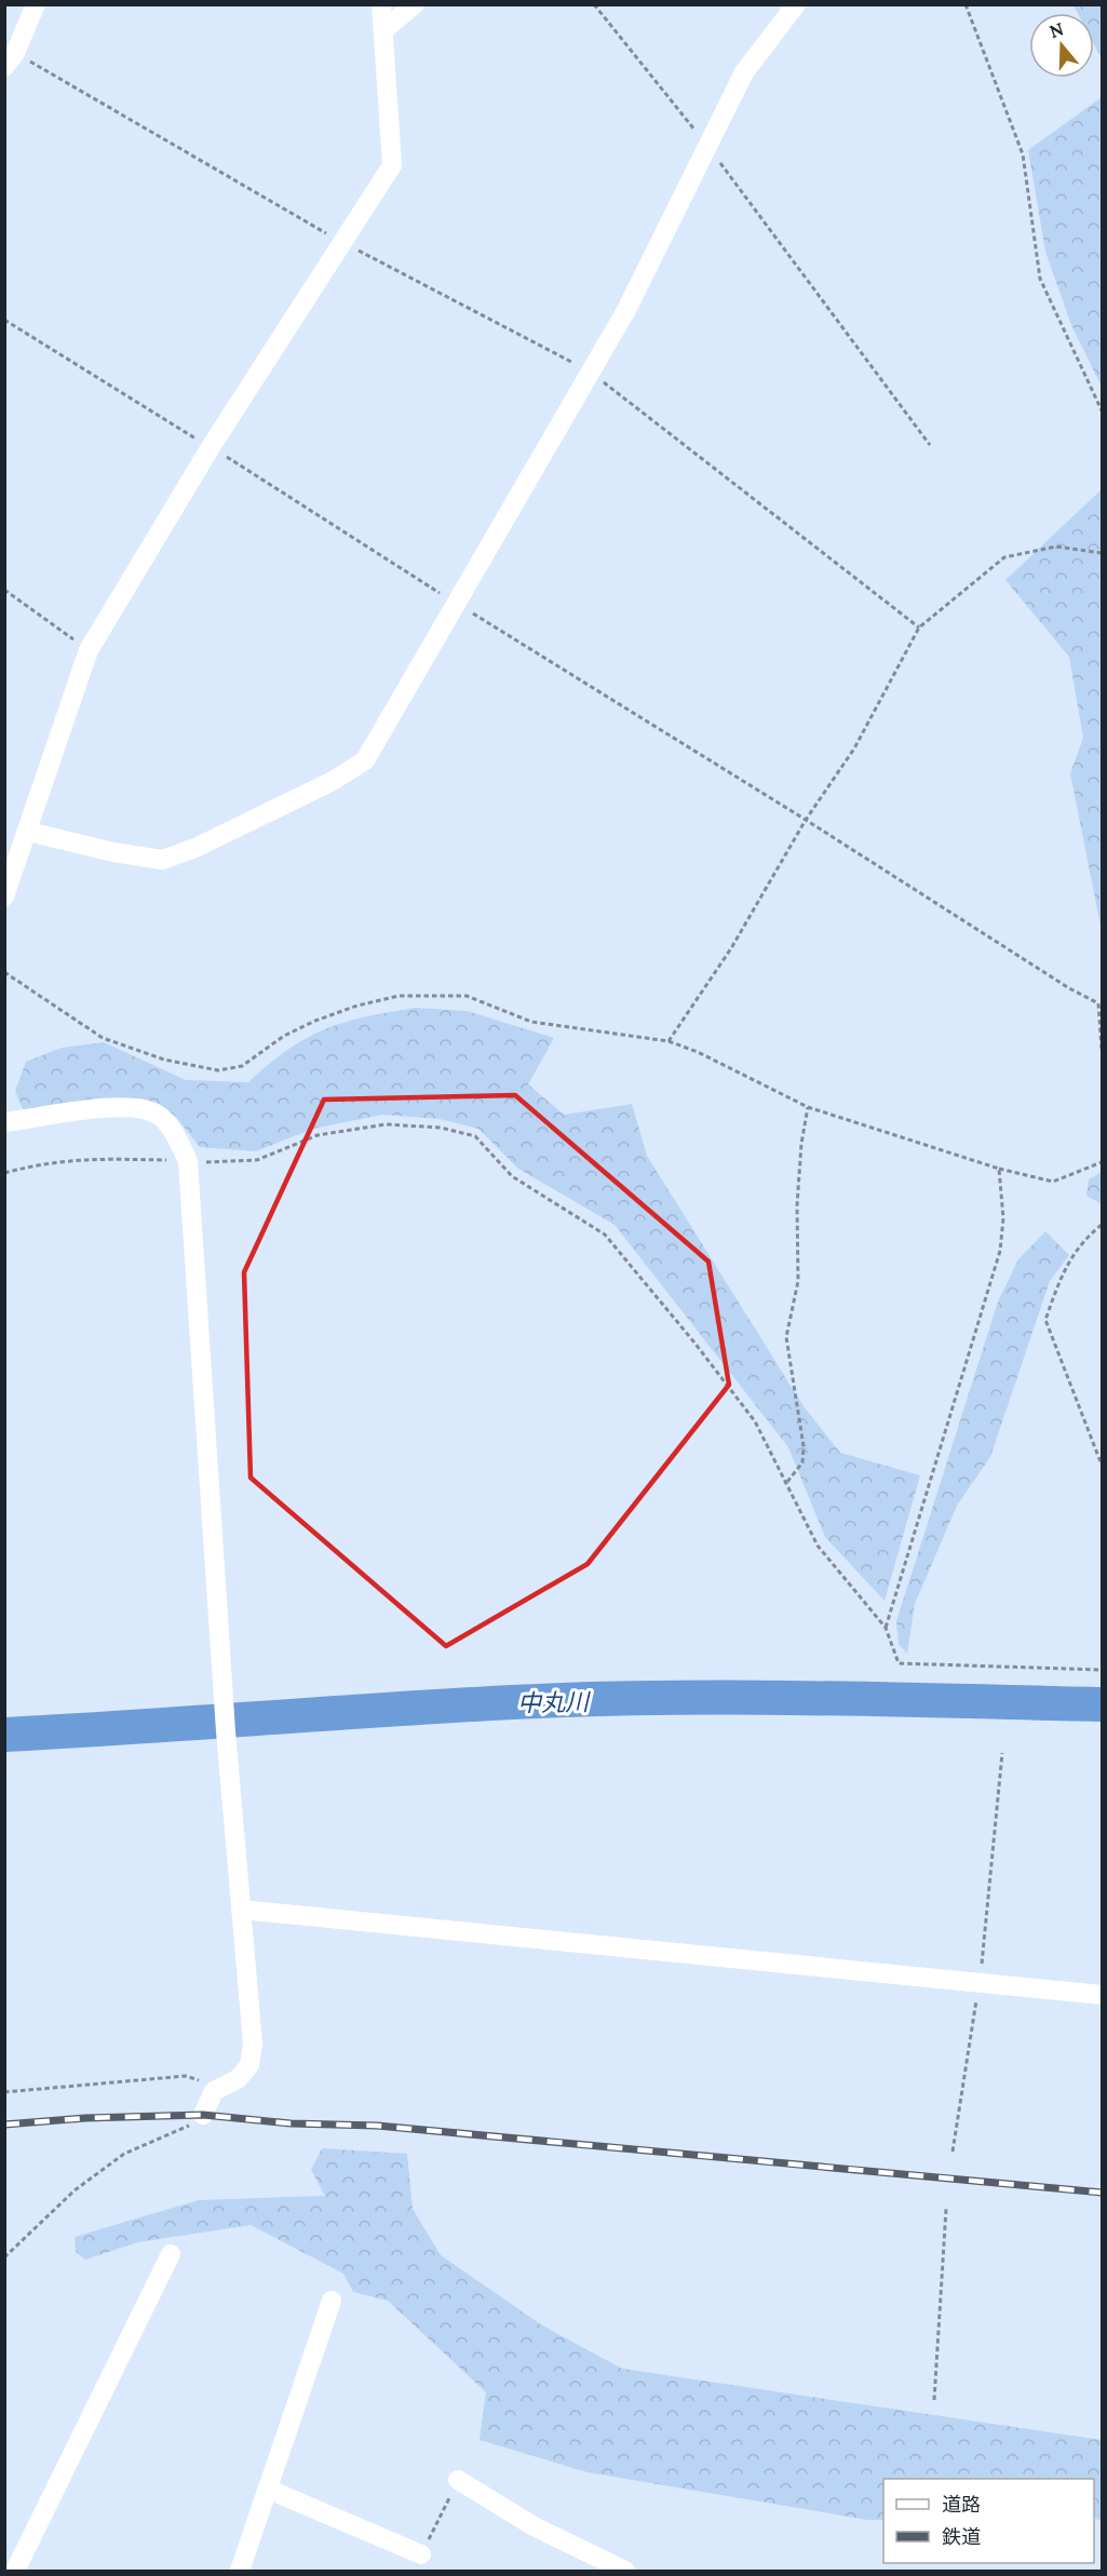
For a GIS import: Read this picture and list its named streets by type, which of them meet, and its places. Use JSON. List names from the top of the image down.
{
  "water": ["中丸川"],
  "legend": ["道路", "鉄道"],
  "north": "top"
}
